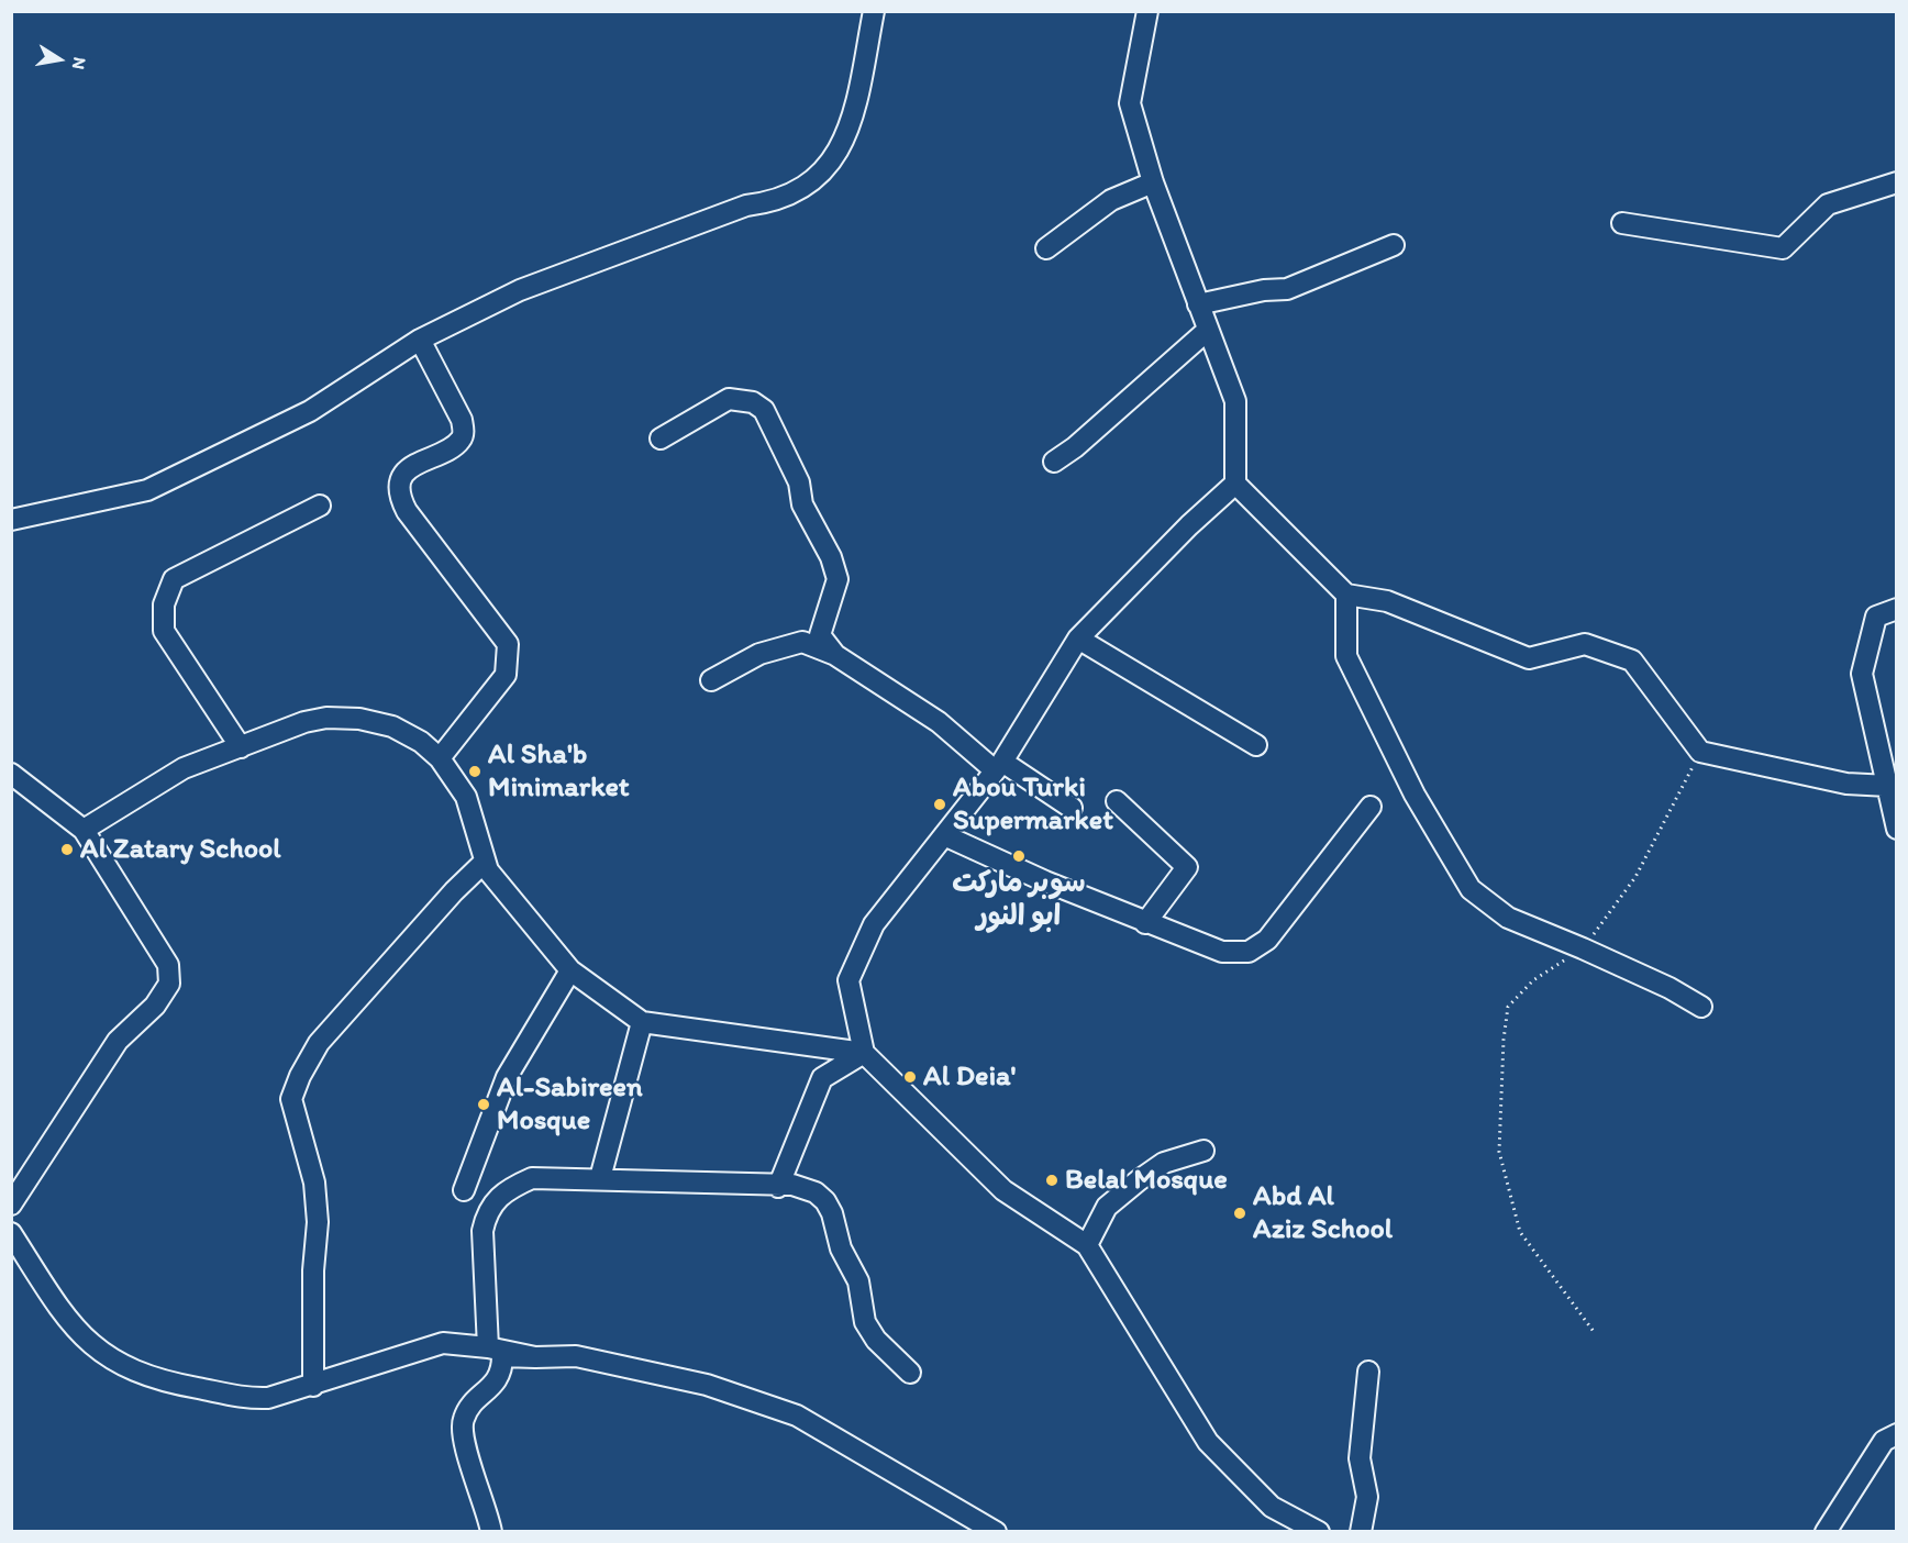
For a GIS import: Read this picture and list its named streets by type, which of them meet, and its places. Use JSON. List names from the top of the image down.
{
  "places": [
    "Al Sha'b Minimarket",
    "Abou Turki Supermarket",
    "Al Zatary School",
    "سوبر ماركت ابو النور",
    "Al Deia'",
    "Al-Sabireen Mosque",
    "Belal Mosque",
    "Abd Al Aziz School"
  ],
  "north": "right"
}
